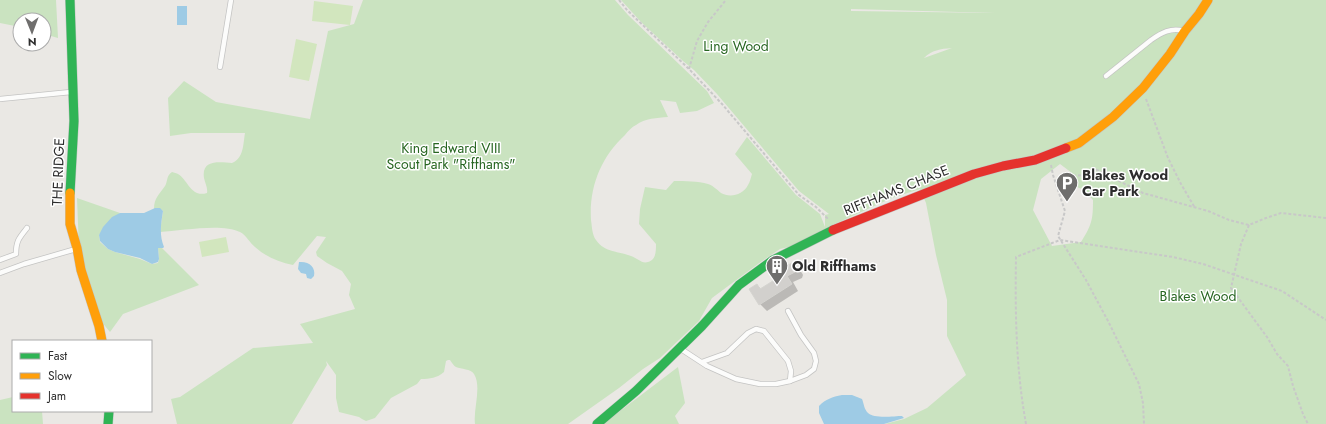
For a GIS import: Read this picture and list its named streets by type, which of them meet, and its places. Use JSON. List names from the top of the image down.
{
  "streets": {
    "street": ["THE RIDGE", "RIFFHAMS CHASE"]
  },
  "parks": ["Ling Wood", "King Edward VIII Scout Park \"Riffhams\"", "Blakes Wood"],
  "places": {
    "parking": ["Blakes Wood Car Park"],
    "building": ["Old Riffhams"]
  },
  "legend": ["Fast", "Slow", "Jam"],
  "north": "bottom"
}
